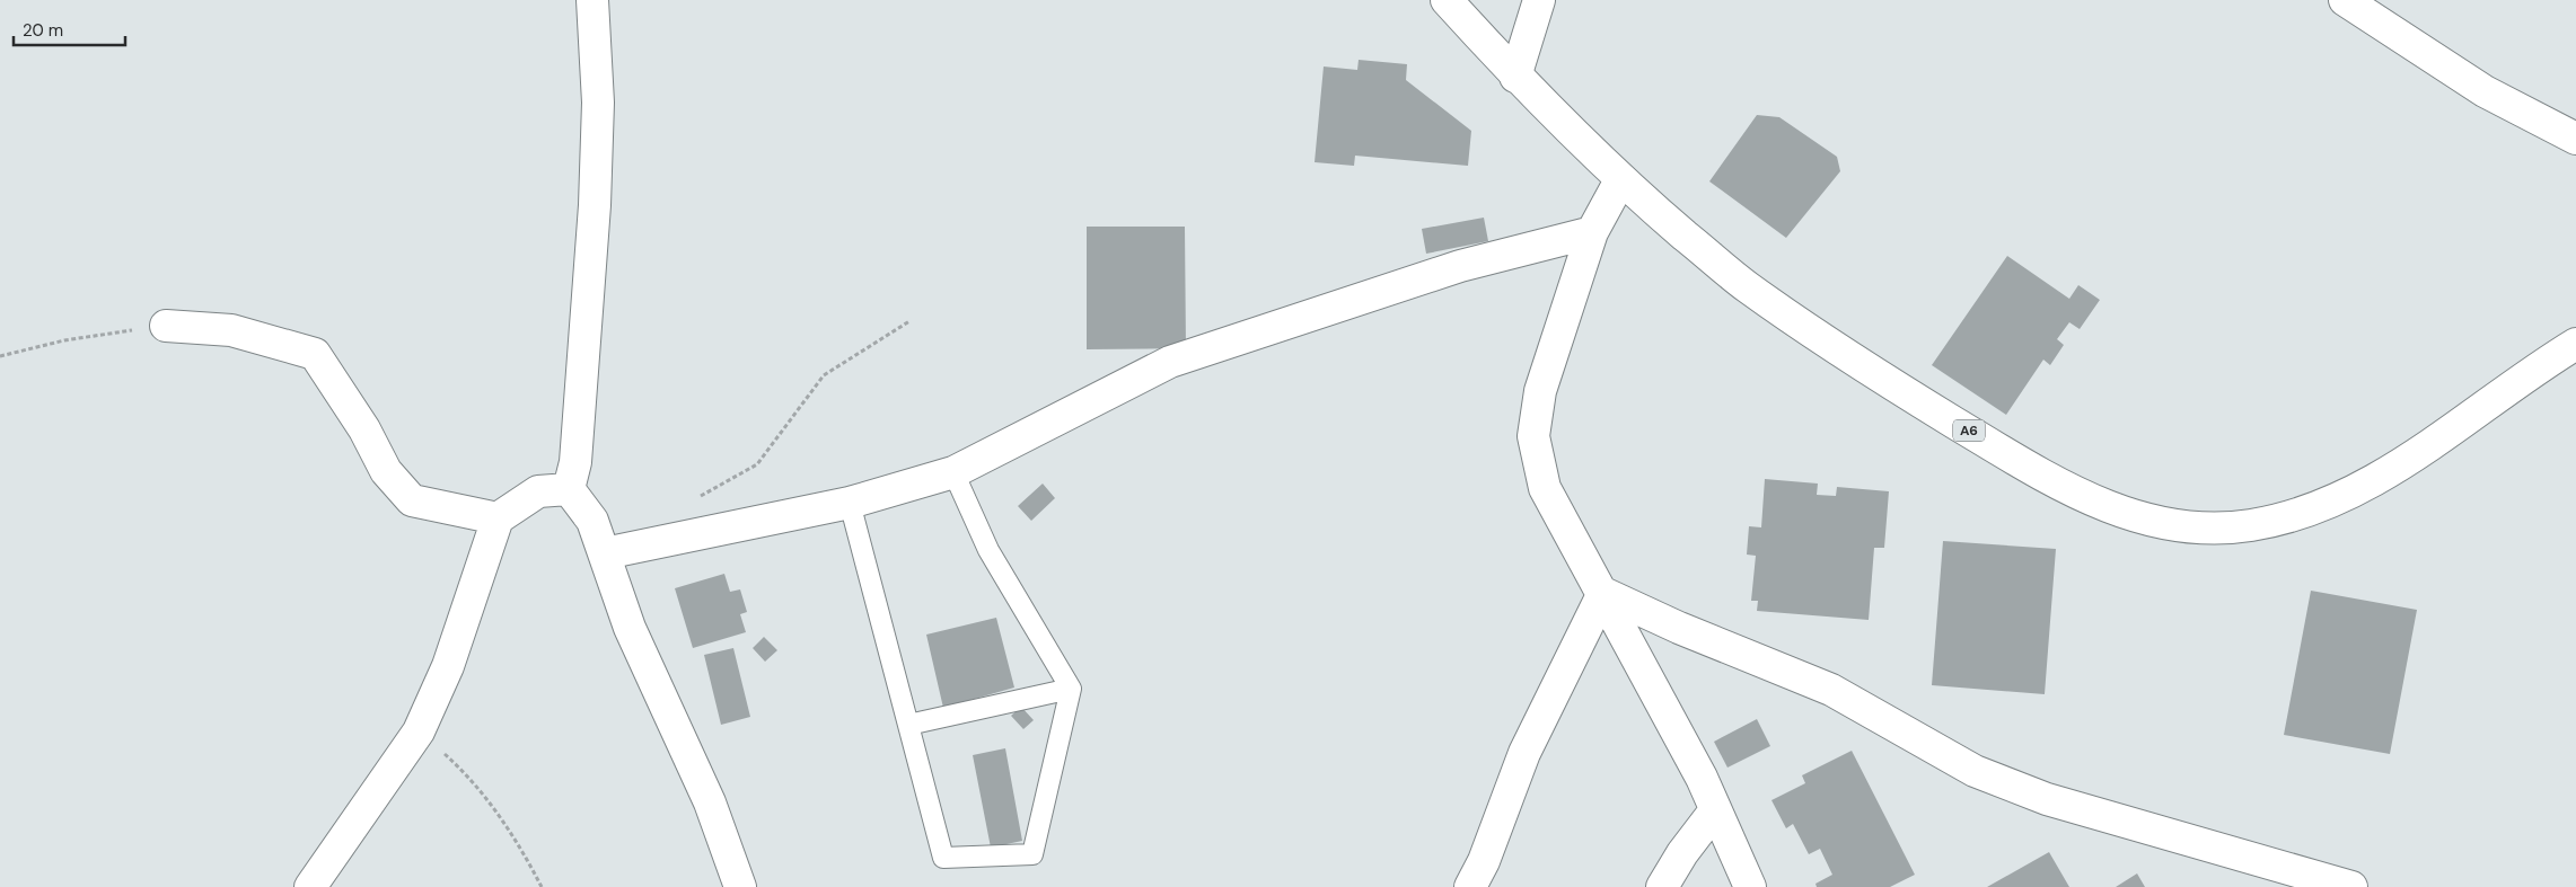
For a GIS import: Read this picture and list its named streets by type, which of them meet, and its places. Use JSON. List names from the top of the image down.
{
  "streets": {
    "main road": ["A6"]
  },
  "scale_bar": "20 m"
}
